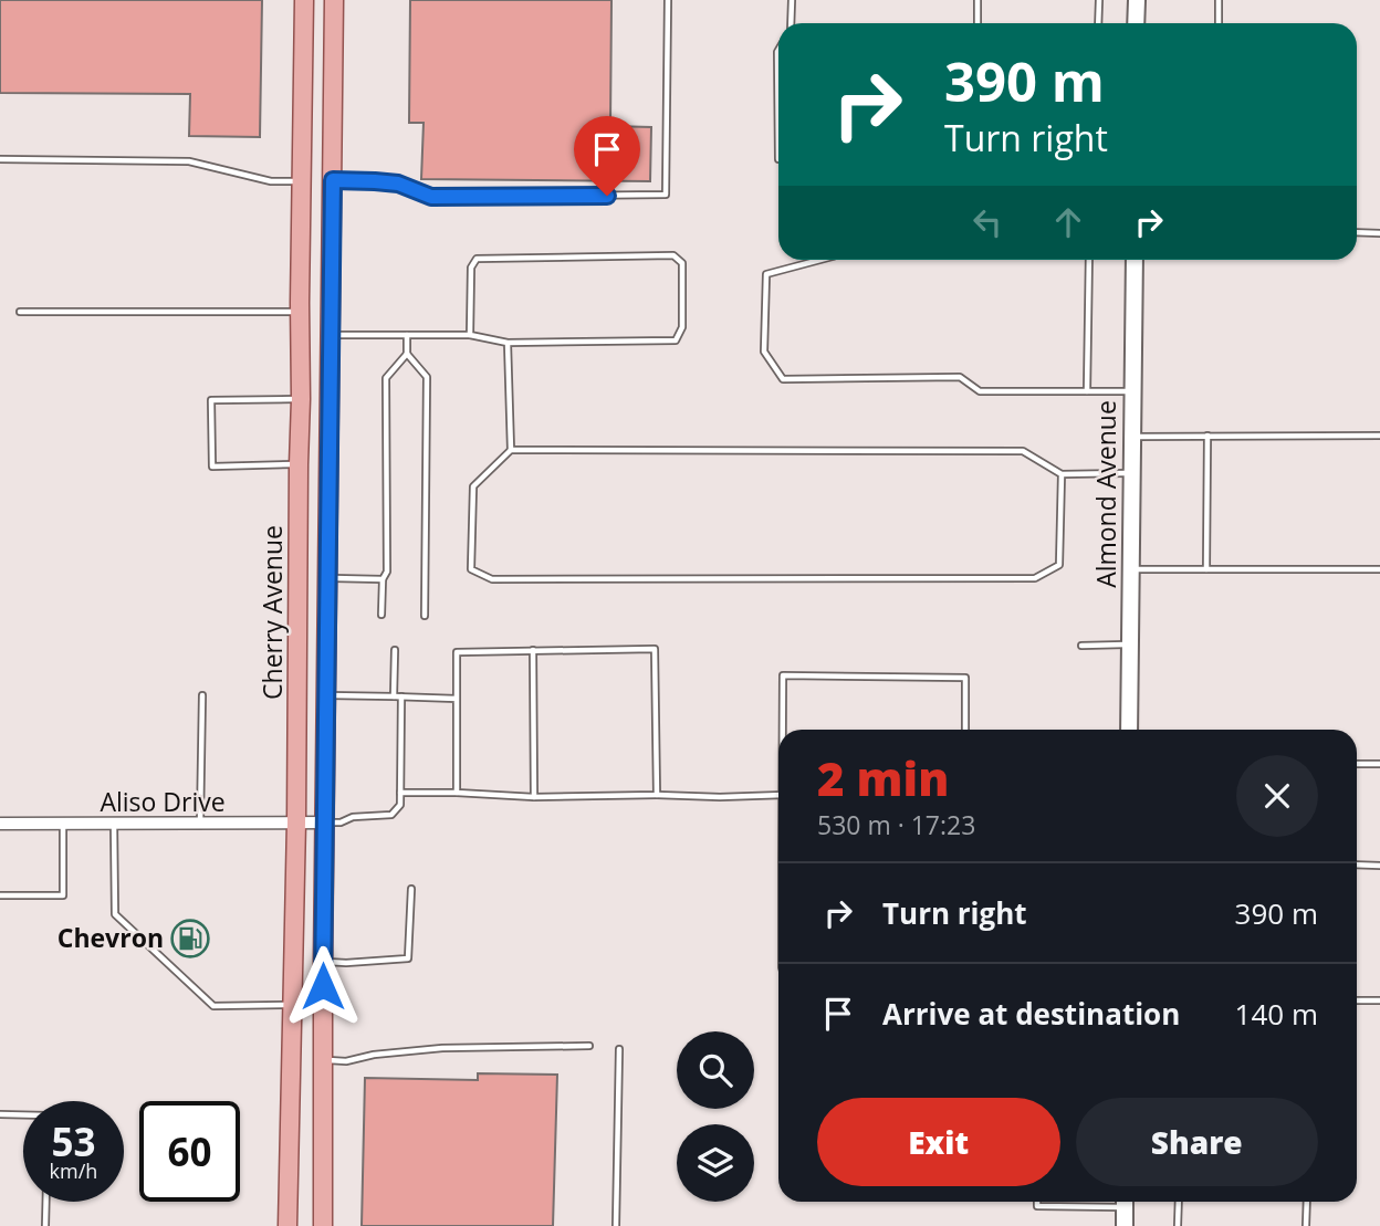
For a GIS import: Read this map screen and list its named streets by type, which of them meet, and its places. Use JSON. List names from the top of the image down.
{
  "streets": {
    "main road": ["Cherry Avenue"],
    "street": ["Almond Avenue", "Aliso Drive"]
  },
  "crossings": [
    ["Cherry Avenue", "Aliso Drive"]
  ],
  "places": {
    "fuel station": ["Chevron"]
  },
  "page": {
    "turn": ["390 m", "Turn right"],
    "heading": ["2 min", "530 m · 17:23"],
    "list": [
      {
        "name": "Turn right",
        "value": "390 m"
      },
      {
        "name": "Arrive at destination",
        "value": "140 m"
      }
    ],
    "buttons": ["Exit", "Share"],
    "speed": "53 km/h",
    "limit": "60"
  }
}
